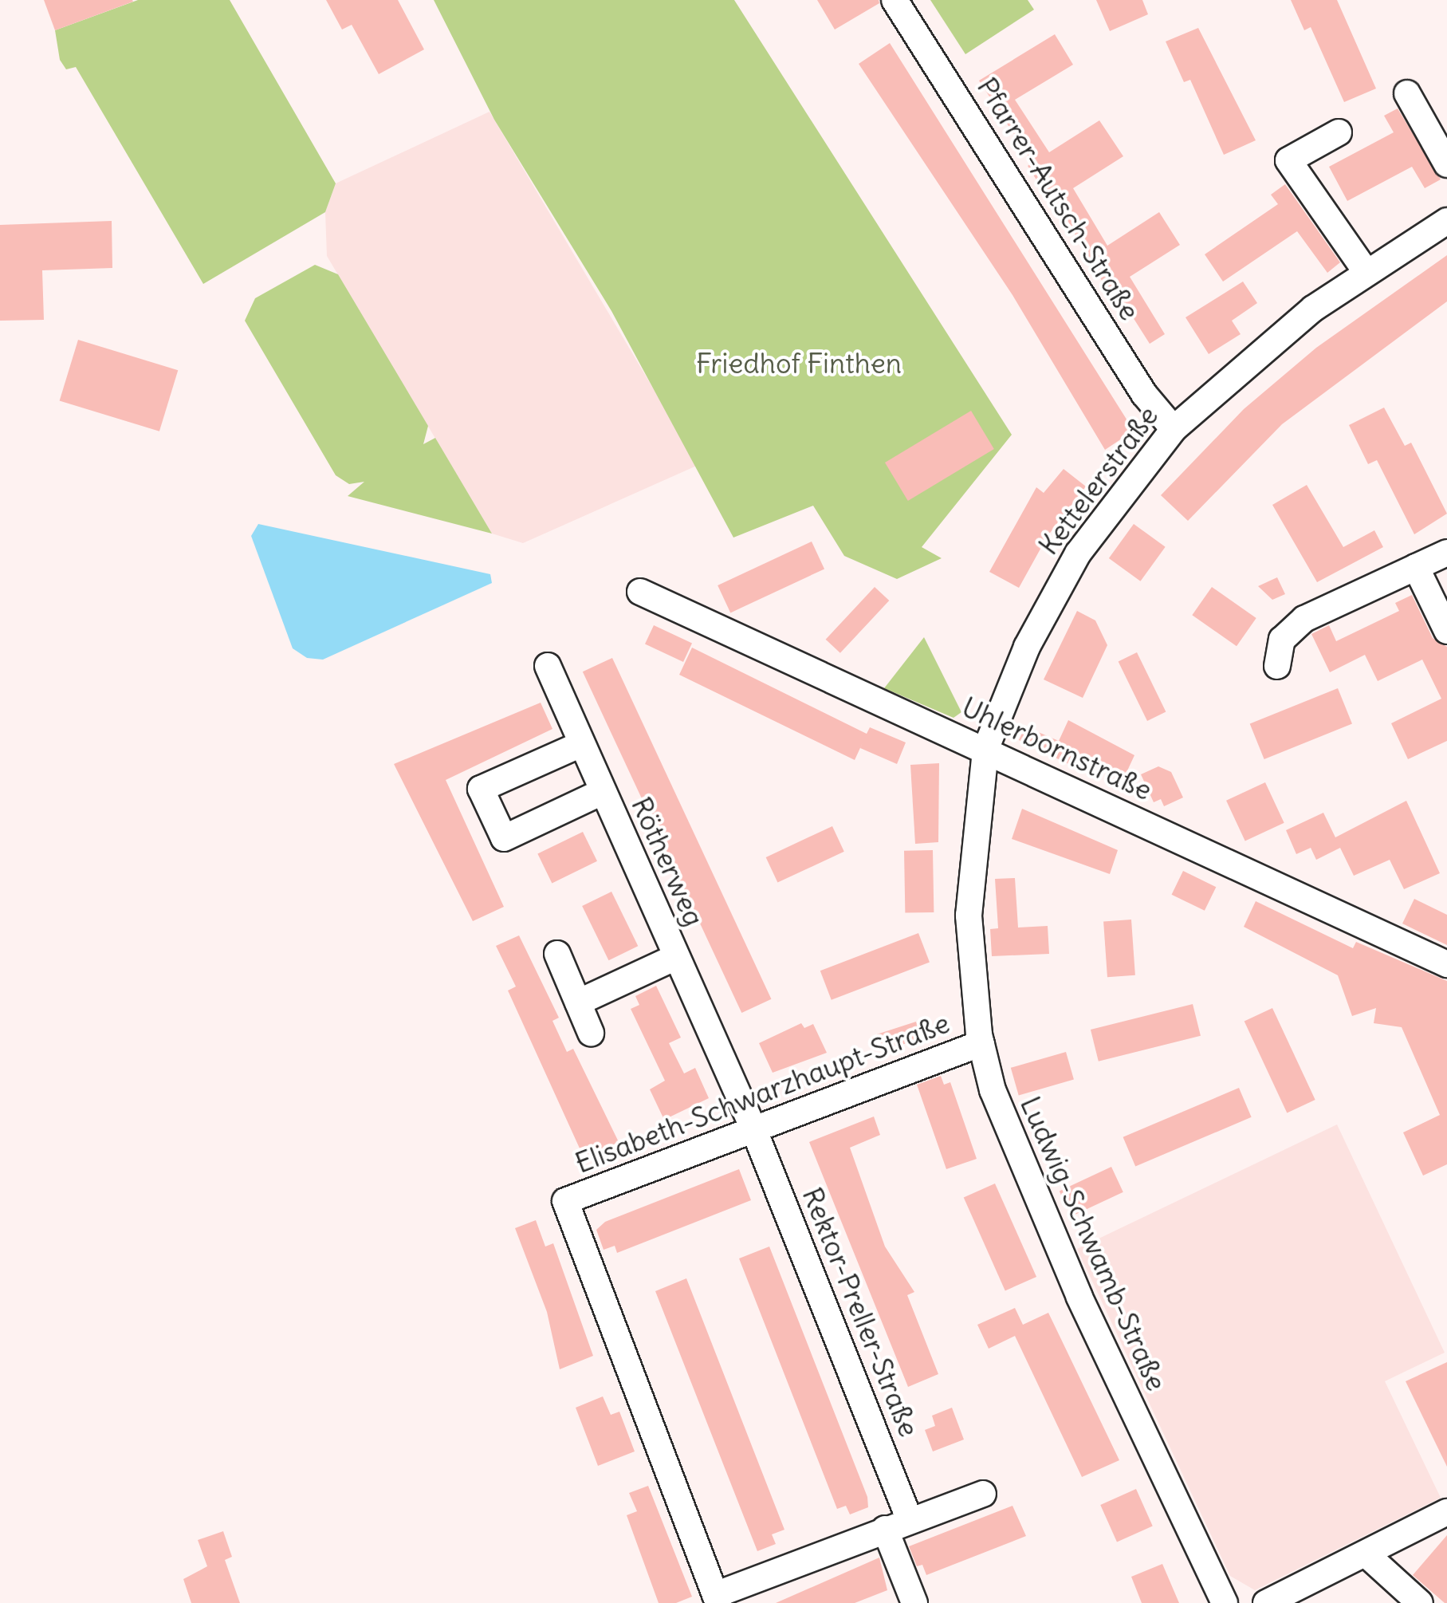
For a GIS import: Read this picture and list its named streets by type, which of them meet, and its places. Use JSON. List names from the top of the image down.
{
  "streets": {
    "street": [
      "Pfarrer-Autsch-Straße",
      "Kettelerstraße",
      "Uhlerbornstraße",
      "Rötherweg",
      "Elisabeth-Schwarzhaupt-Straße",
      "Ludwig-Schwamb-Straße",
      "Rektor-Preller-Straße"
    ]
  },
  "crossings": [
    ["Pfarrer-Autsch-Straße", "Kettelerstraße"],
    ["Kettelerstraße", "Uhlerbornstraße"],
    ["Kettelerstraße", "Ludwig-Schwamb-Straße"],
    ["Uhlerbornstraße", "Ludwig-Schwamb-Straße"],
    ["Rötherweg", "Elisabeth-Schwarzhaupt-Straße"],
    ["Rötherweg", "Rektor-Preller-Straße"],
    ["Elisabeth-Schwarzhaupt-Straße", "Ludwig-Schwamb-Straße"],
    ["Elisabeth-Schwarzhaupt-Straße", "Rektor-Preller-Straße"]
  ],
  "parks": ["Friedhof Finthen"]
}
